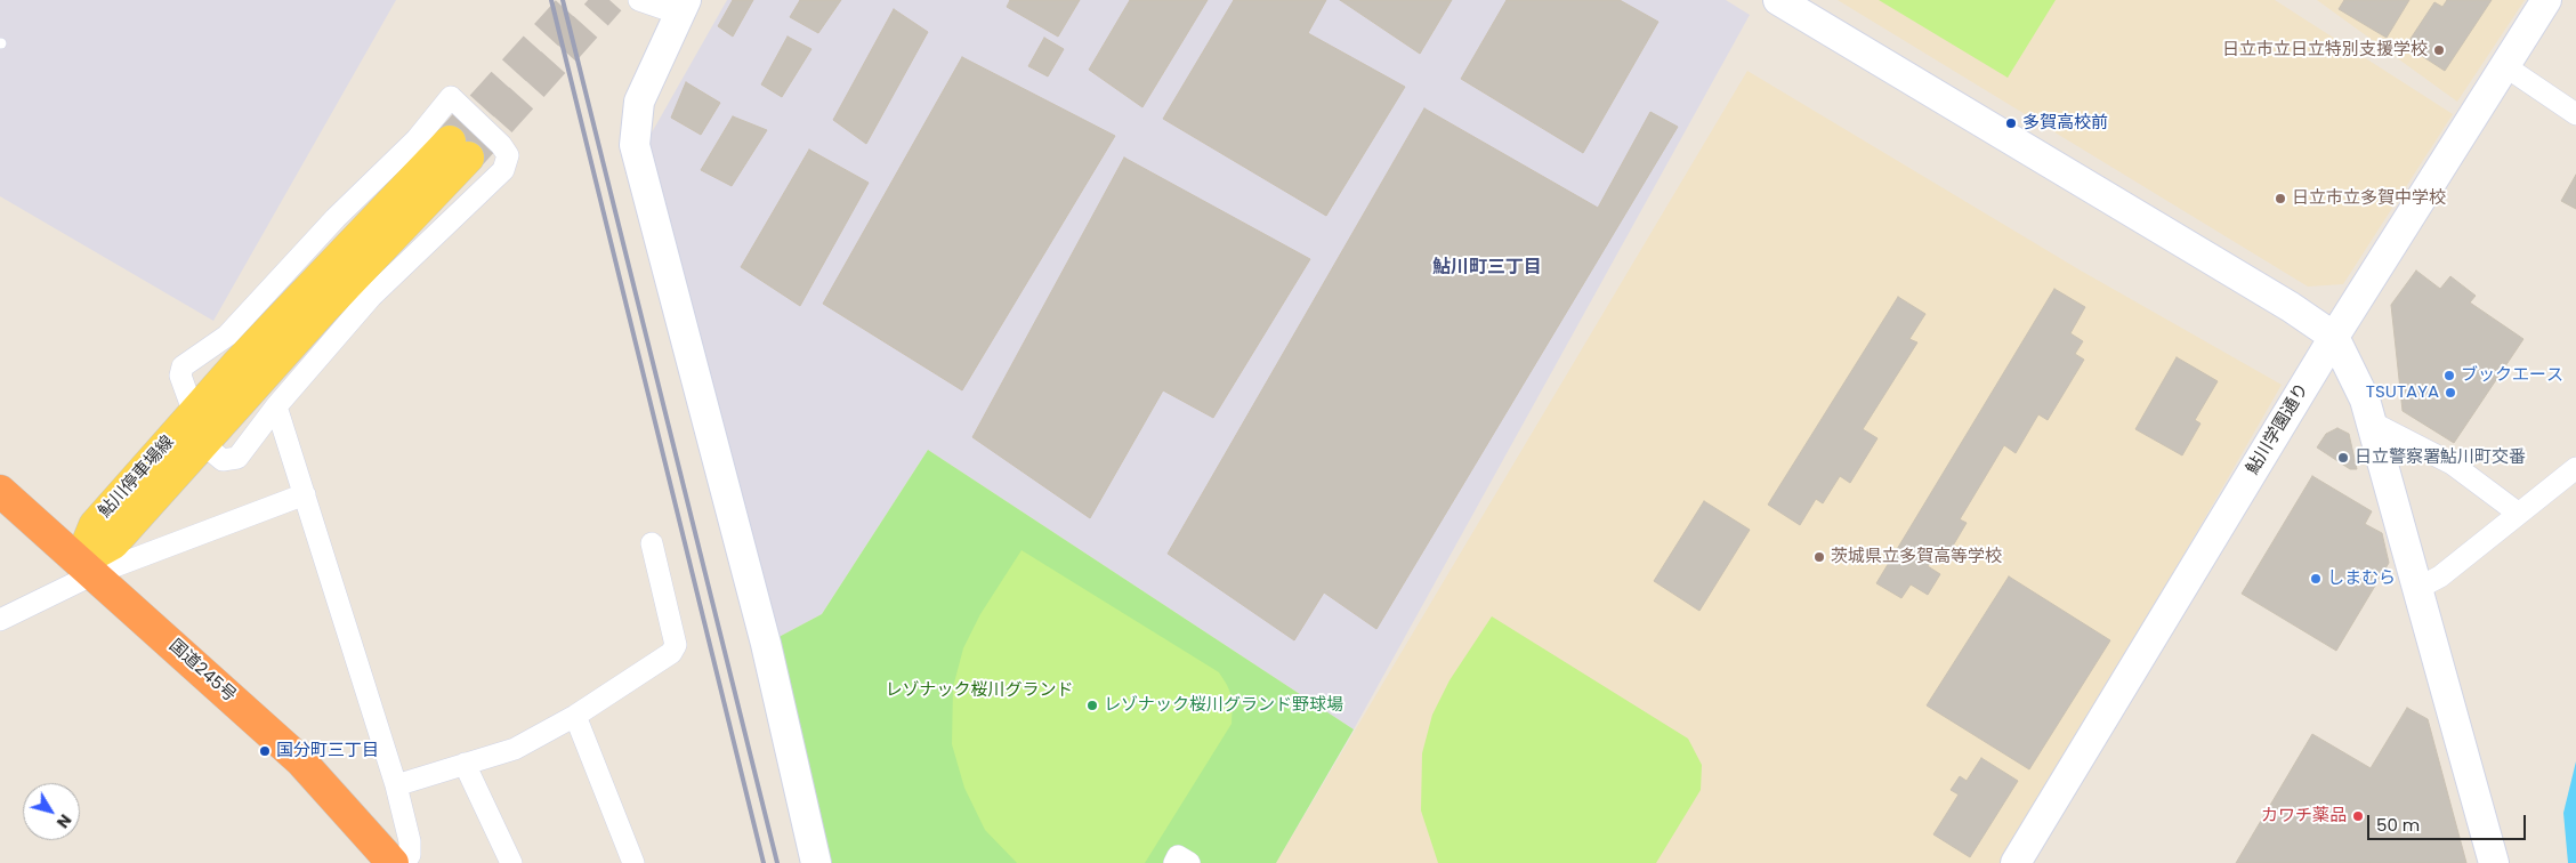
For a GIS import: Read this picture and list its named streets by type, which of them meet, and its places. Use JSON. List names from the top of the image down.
{
  "streets": {
    "highway": ["国道245号"],
    "main road": ["鮎川停車場線"],
    "street": ["鮎川学園通り"]
  },
  "crossings": [
    ["鮎川停車場線", "国道245号"]
  ],
  "districts": ["鮎川町三丁目"],
  "parks": ["レゾナック桜川グランド"],
  "places": [
    "日立市立日立特別支援学校",
    "多賀高校前",
    "日立市立多賀中学校",
    "ブックエース",
    "TSUTAYA",
    "日立警察署鮎川町交番",
    "茨城県立多賀高等学校",
    "しまむら",
    "レゾナック桜川グランド野球場",
    "国分町三丁目",
    "カワチ薬品"
  ],
  "scale_bar": "50 m",
  "north": "bottom right"
}
